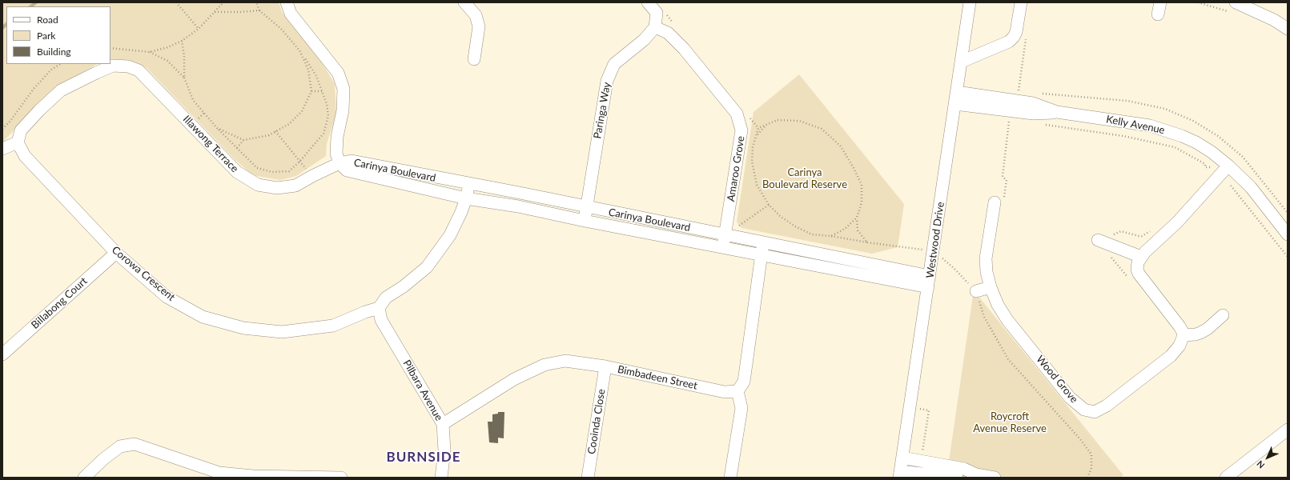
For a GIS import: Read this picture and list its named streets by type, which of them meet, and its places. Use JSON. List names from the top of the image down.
{
  "streets": {
    "street": [
      "Paringa Way",
      "Kelly Avenue",
      "Illawong Terrace",
      "Amaroo Grove",
      "Carinya Boulevard",
      "Westwood Drive",
      "Corowa Crescent",
      "Billabong Court",
      "Bimbadeen Street",
      "Wood Grove",
      "Pilbara Avenue",
      "Cooinda Close"
    ]
  },
  "crossings": [
    ["Paringa Way", "Amaroo Grove"],
    ["Paringa Way", "Carinya Boulevard"],
    ["Kelly Avenue", "Westwood Drive"],
    ["Illawong Terrace", "Carinya Boulevard"],
    ["Illawong Terrace", "Corowa Crescent"],
    ["Amaroo Grove", "Carinya Boulevard"],
    ["Carinya Boulevard", "Westwood Drive"],
    ["Corowa Crescent", "Billabong Court"],
    ["Corowa Crescent", "Pilbara Avenue"],
    ["Bimbadeen Street", "Pilbara Avenue"],
    ["Bimbadeen Street", "Cooinda Close"]
  ],
  "districts": ["BURNSIDE"],
  "parks": ["Carinya Boulevard Reserve", "Roycroft Avenue Reserve"],
  "legend": ["Road", "Park", "Building"],
  "north": "bottom left"
}
